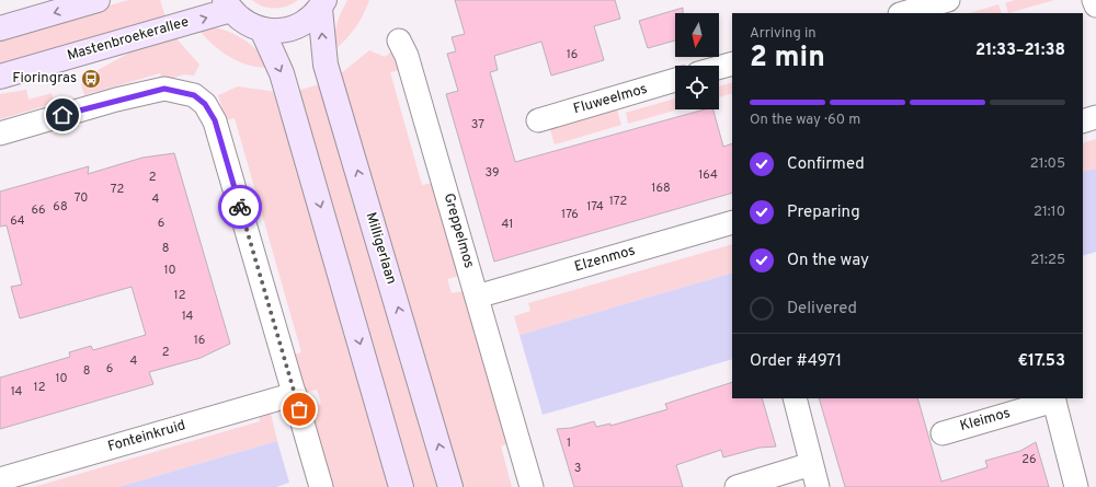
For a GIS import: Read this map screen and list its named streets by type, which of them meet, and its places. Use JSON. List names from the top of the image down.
{
  "streets": {
    "main road": ["Mastenbroekerallee", "Milligerlaan"],
    "street": [
      "Fluweelmos",
      "Greppelmos",
      "Elzenmos",
      "Kleimos",
      "Fonteinkruid"
    ]
  },
  "crossings": [
    ["Greppelmos", "Elzenmos"]
  ],
  "places": {
    "bus stop": ["Fioringras"]
  },
  "house_numbers": [
    "16",
    "37",
    "39",
    "164",
    "2",
    "168",
    "72",
    "70",
    "4",
    "172",
    "68",
    "174",
    "66",
    "176",
    "64",
    "6",
    "41",
    "8",
    "10",
    "12",
    "14",
    "16",
    "2",
    "4",
    "6",
    "8",
    "10",
    "12",
    "14",
    "1",
    "26",
    "3"
  ],
  "north": "bottom",
  "page": {
    "heading": ["2 min", "Arriving in", "21:33–21:38"],
    "panel": ["Order #4971", "€17.53"],
    "bar": "On the way · 60 m",
    "list": [
      ["Confirmed", "21:05"],
      ["Preparing", "21:10"],
      ["On the way", "21:25"],
      "Delivered"
    ]
  }
}
